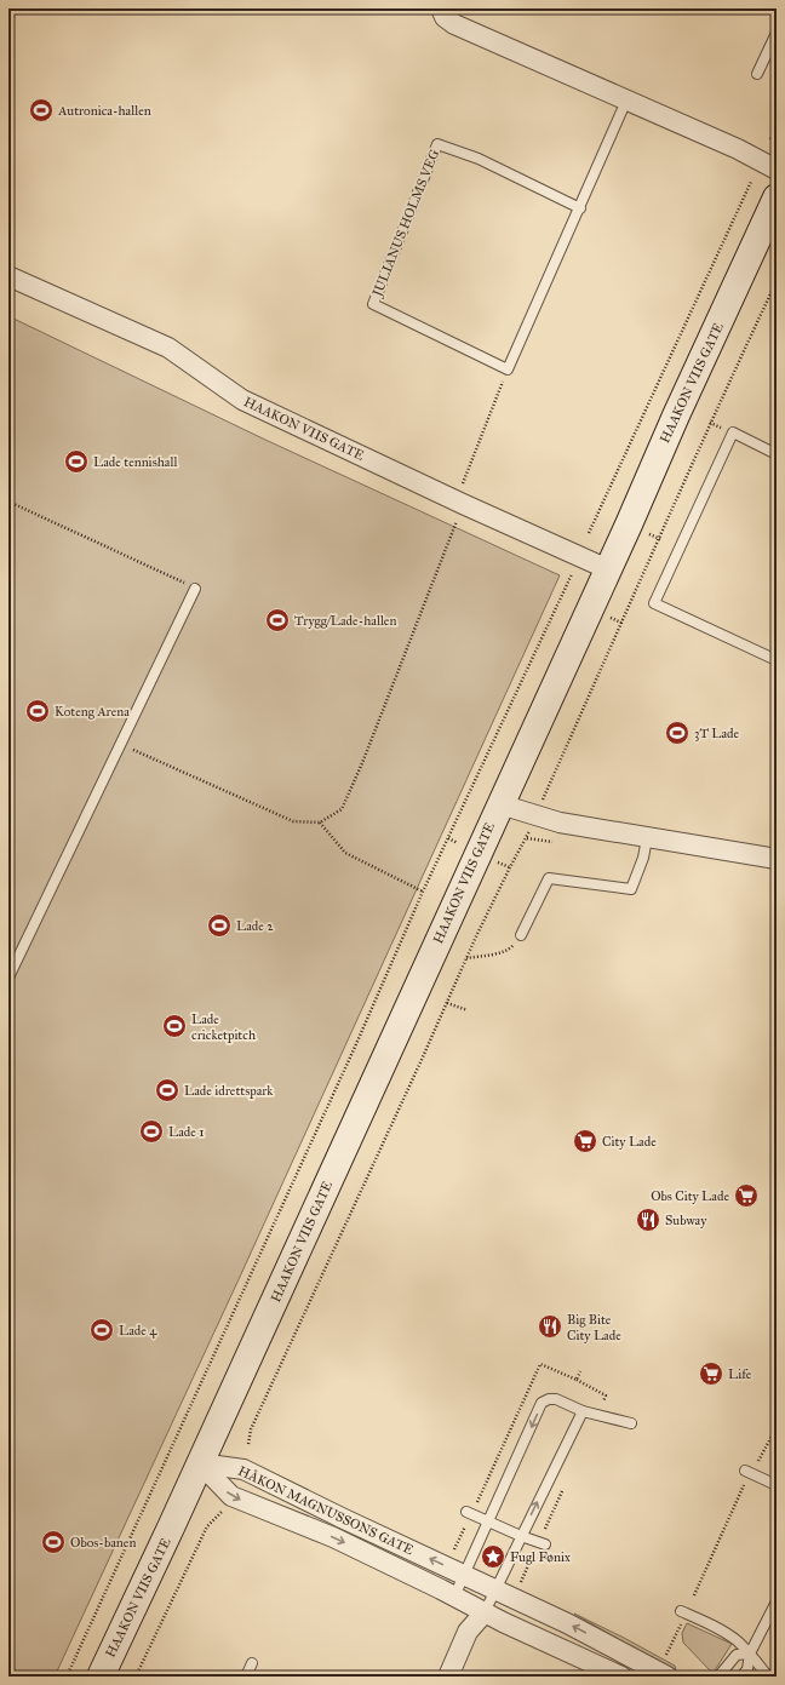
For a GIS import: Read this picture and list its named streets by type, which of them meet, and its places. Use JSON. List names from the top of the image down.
{
  "streets": {
    "main road": ["HAAKON VIIS GATE"],
    "street": ["HÅKON MAGNUSSONS GATE"],
    "lane": ["JULIANUS HOLMS VEG"]
  },
  "crossings": [
    ["HAAKON VIIS GATE", "HÅKON MAGNUSSONS GATE"]
  ],
  "places": {
    "sports": [
      "Autronica-hallen",
      "Lade tennishall",
      "Trygg/Lade-hallen",
      "Koteng Arena",
      "3T Lade",
      "Lade 2",
      "Lade cricketpitch",
      "Lade idrettspark",
      "Lade 1",
      "Lade 4",
      "Obos-banen"
    ],
    "supermarket": ["City Lade", "Obs City Lade", "Life"],
    "restaurant": ["Subway", "Big Bite City Lade"],
    "place": ["Fugl Fønix"]
  }
}
